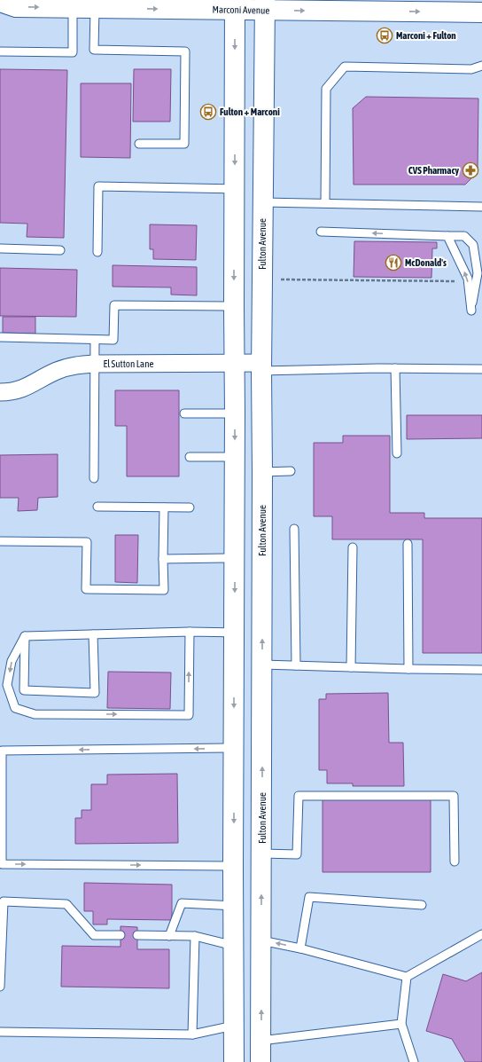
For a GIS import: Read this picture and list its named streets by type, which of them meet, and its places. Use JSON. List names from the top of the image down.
{
  "streets": {
    "main road": ["Marconi Avenue", "Fulton Avenue"],
    "street": ["El Sutton Lane"]
  },
  "crossings": [
    ["Marconi Avenue", "Fulton Avenue"],
    ["Fulton Avenue", "El Sutton Lane"]
  ],
  "one_way": ["Marconi Avenue"],
  "places": {
    "bus stop": ["Marconi + Fulton", "Fulton + Marconi"],
    "pharmacy": ["CVS Pharmacy"],
    "restaurant": ["McDonald's"]
  }
}
